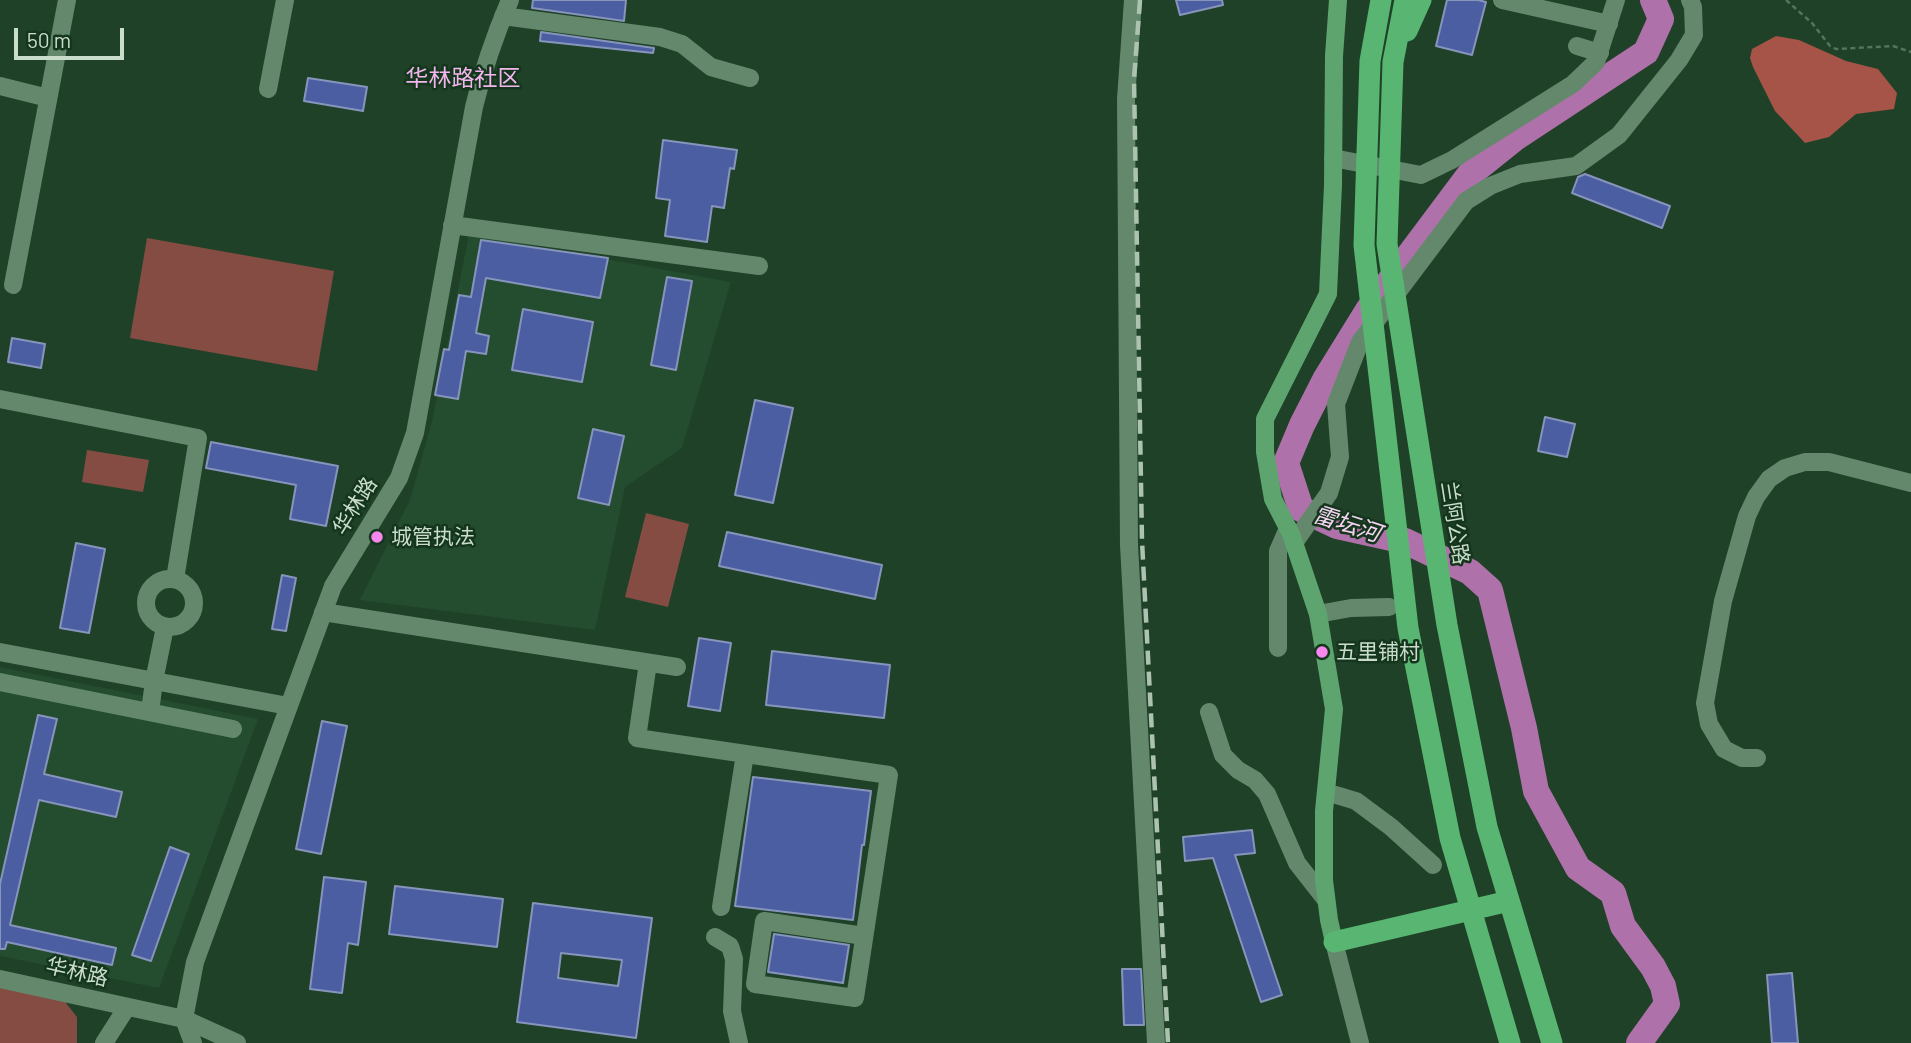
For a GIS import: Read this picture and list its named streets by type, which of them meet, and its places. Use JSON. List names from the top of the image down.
{
  "streets": {
    "highway": ["兰阿公路"],
    "street": ["华林路"]
  },
  "districts": ["华林路社区"],
  "water": ["雷坛河"],
  "places": ["城管执法", "五里铺村"],
  "scale_bar": "50 m"
}
